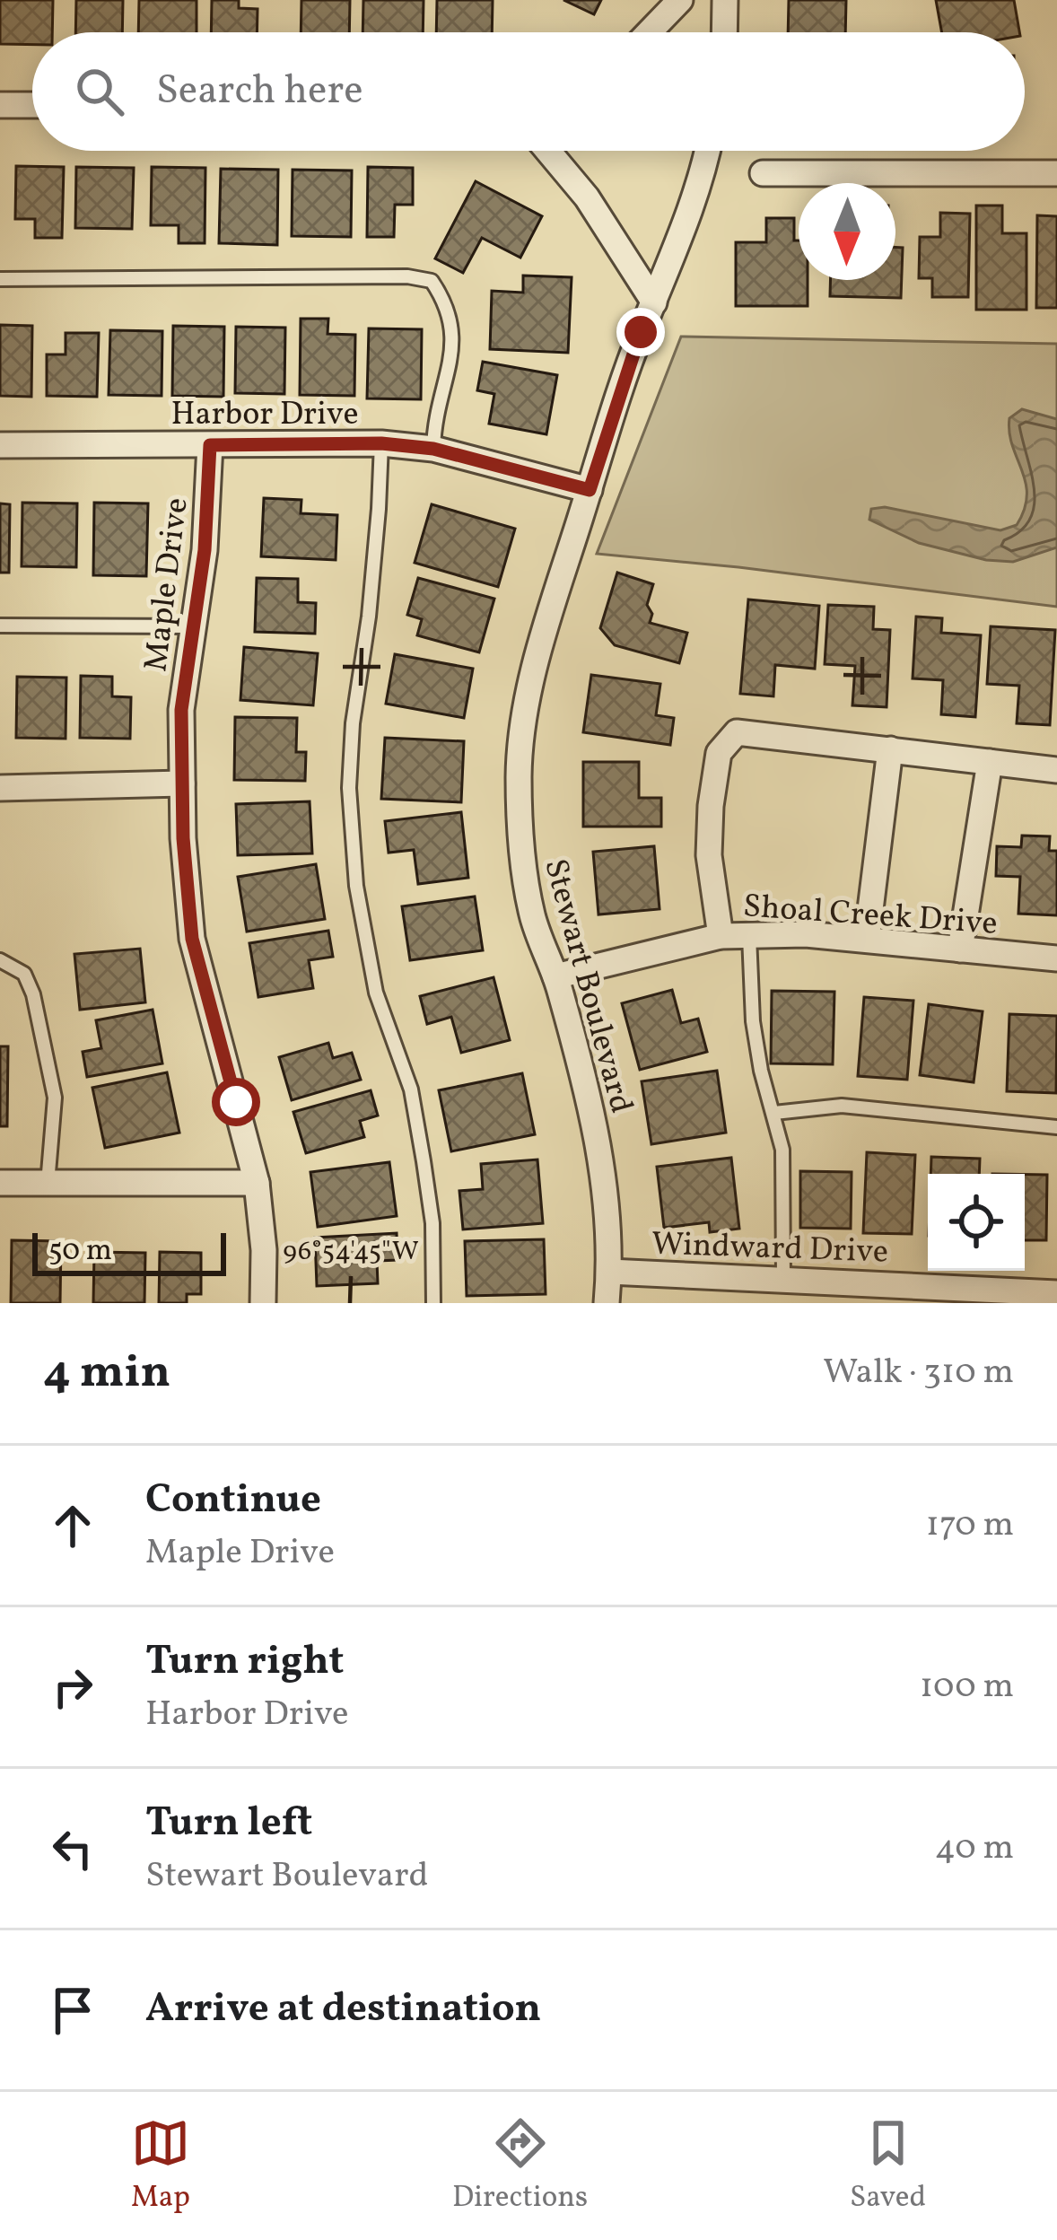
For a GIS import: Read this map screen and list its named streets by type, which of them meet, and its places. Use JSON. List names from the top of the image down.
{
  "streets": {
    "street": [
      "Harbor Drive",
      "Maple Drive",
      "Shoal Creek Drive",
      "Stewart Boulevard",
      "Windward Drive"
    ]
  },
  "crossings": [
    ["Harbor Drive", "Maple Drive"],
    ["Harbor Drive", "Stewart Boulevard"],
    ["Shoal Creek Drive", "Stewart Boulevard"],
    ["Stewart Boulevard", "Windward Drive"]
  ],
  "scale_bar": "50 m",
  "north": "bottom",
  "page": {
    "search": "Search here",
    "scale": "50 m",
    "heading": ["4 min", "Walk · 310 m"],
    "list": [
      ["Continue", "Maple Drive", "170 m"],
      ["Turn right", "Harbor Drive", "100 m"],
      ["Turn left", "Stewart Boulevard", "40 m"],
      "Arrive at destination"
    ],
    "nav": ["Map", "Directions", "Saved"]
  },
  "coordinates": ["96°54'45\"W"]
}
